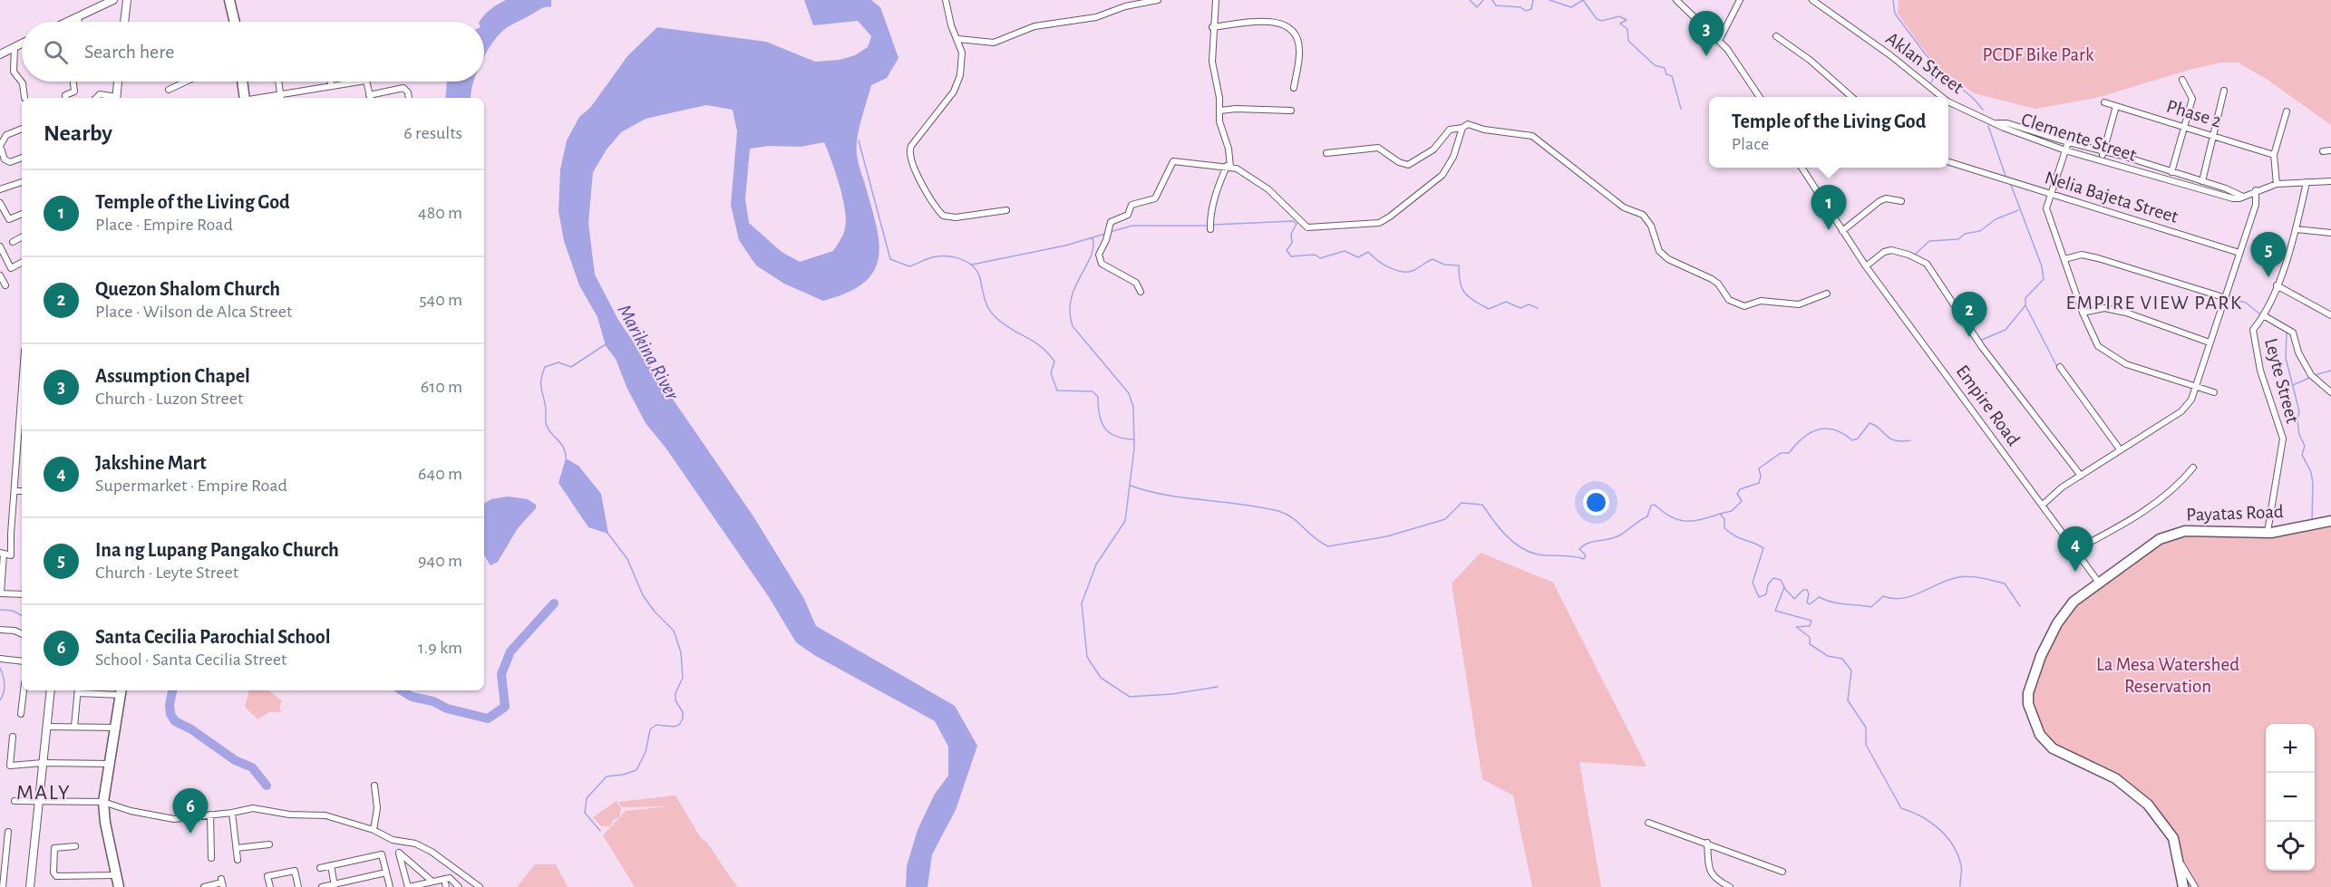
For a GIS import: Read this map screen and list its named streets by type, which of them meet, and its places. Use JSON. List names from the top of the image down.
{
  "streets": {
    "main road": ["Payatas Road"],
    "street": [
      "Aklan Street",
      "Phase 2",
      "Clemente Street",
      "Nelia Bajeta Street",
      "Leyte Street",
      "Empire Road"
    ]
  },
  "crossings": [
    ["Aklan Street", "Clemente Street"],
    ["Leyte Street", "Payatas Road"],
    ["Empire Road", "Payatas Road"]
  ],
  "districts": ["EMPIRE VIEW PARK", "MALY"],
  "water": ["Marikina River"],
  "parks": ["PCDF Bike Park", "La Mesa Watershed Reservation"],
  "page": {
    "pins": [
      "3",
      "1",
      "5",
      "2",
      "4",
      "6"
    ],
    "search": "Search here",
    "popup": ["Temple of the Living God", "Place"],
    "heading": ["Nearby", "6 results"],
    "list": [
      {
        "mark": "1",
        "name": "Temple of the Living God",
        "note": "Place · Empire Road",
        "value": "480 m"
      },
      {
        "mark": "2",
        "name": "Quezon Shalom Church",
        "note": "Place · Wilson de Alca Street",
        "value": "540 m"
      },
      {
        "mark": "3",
        "name": "Assumption Chapel",
        "note": "Church · Luzon Street",
        "value": "610 m"
      },
      {
        "mark": "4",
        "name": "Jakshine Mart",
        "note": "Supermarket · Empire Road",
        "value": "640 m"
      },
      {
        "mark": "5",
        "name": "Ina ng Lupang Pangako Church",
        "note": "Church · Leyte Street",
        "value": "940 m"
      },
      {
        "mark": "6",
        "name": "Santa Cecilia Parochial School",
        "note": "School · Santa Cecilia Street",
        "value": "1.9 km"
      }
    ],
    "map_buttons": ["+", "−"]
  }
}
